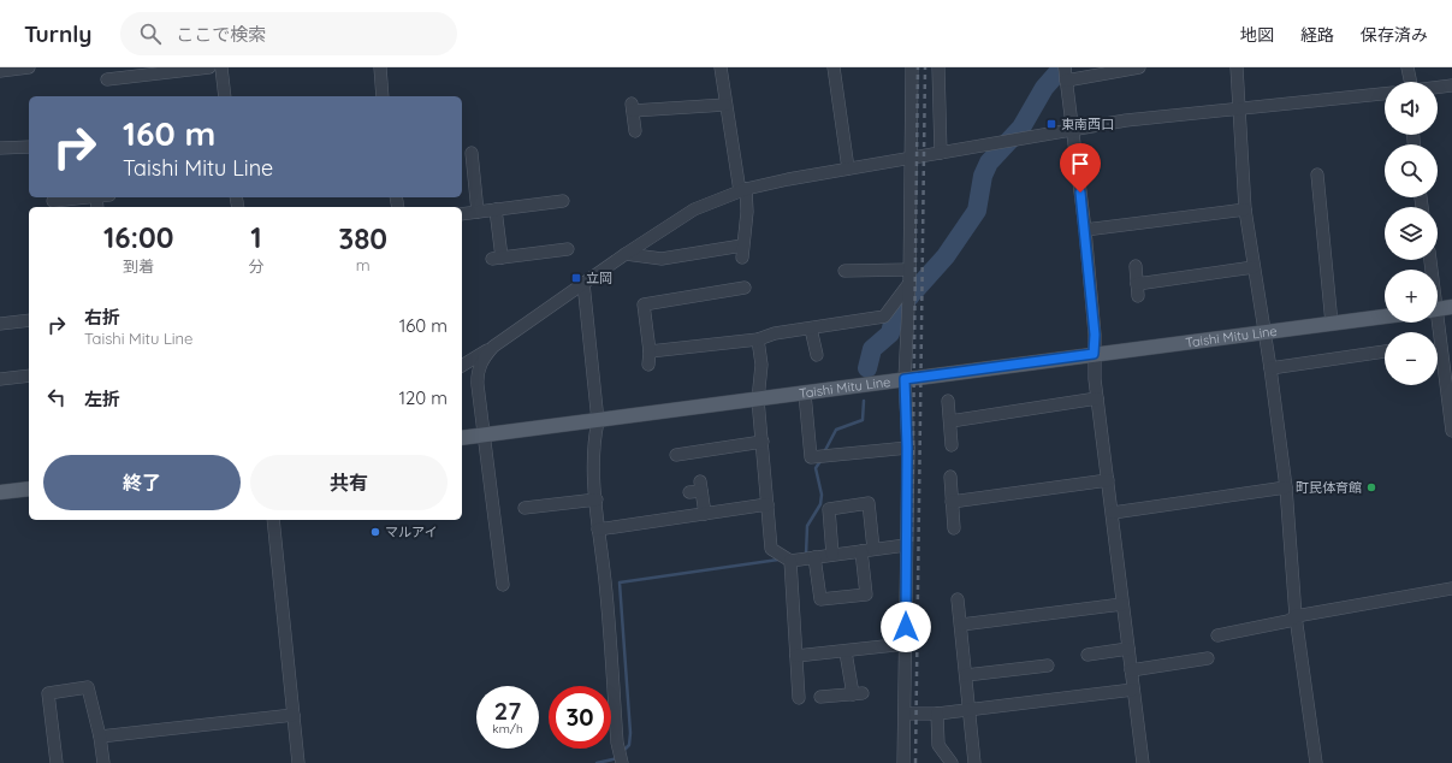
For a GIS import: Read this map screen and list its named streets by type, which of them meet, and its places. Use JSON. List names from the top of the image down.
{
  "streets": {
    "main road": ["Taishi Mitu Line"]
  },
  "places": {
    "transit": ["東南西口", "立岡"],
    "other": ["町民体育館", "マルアイ"]
  },
  "page": {
    "header": "Turnly",
    "search": "ここで検索",
    "nav": ["地図", "経路", "保存済み"],
    "map_buttons": ["+", "−"],
    "turn": ["160 m", "Taishi Mitu Line"],
    "eta": [
      "16:00",
      "到着",
      "1",
      "分",
      "380",
      "m"
    ],
    "list": [
      {
        "name": "右折",
        "note": "Taishi Mitu Line",
        "value": "160 m"
      },
      {
        "name": "左折",
        "value": "120 m"
      }
    ],
    "buttons": ["終了", "共有"],
    "speed": "27 km/h",
    "limit": "30"
  }
}
